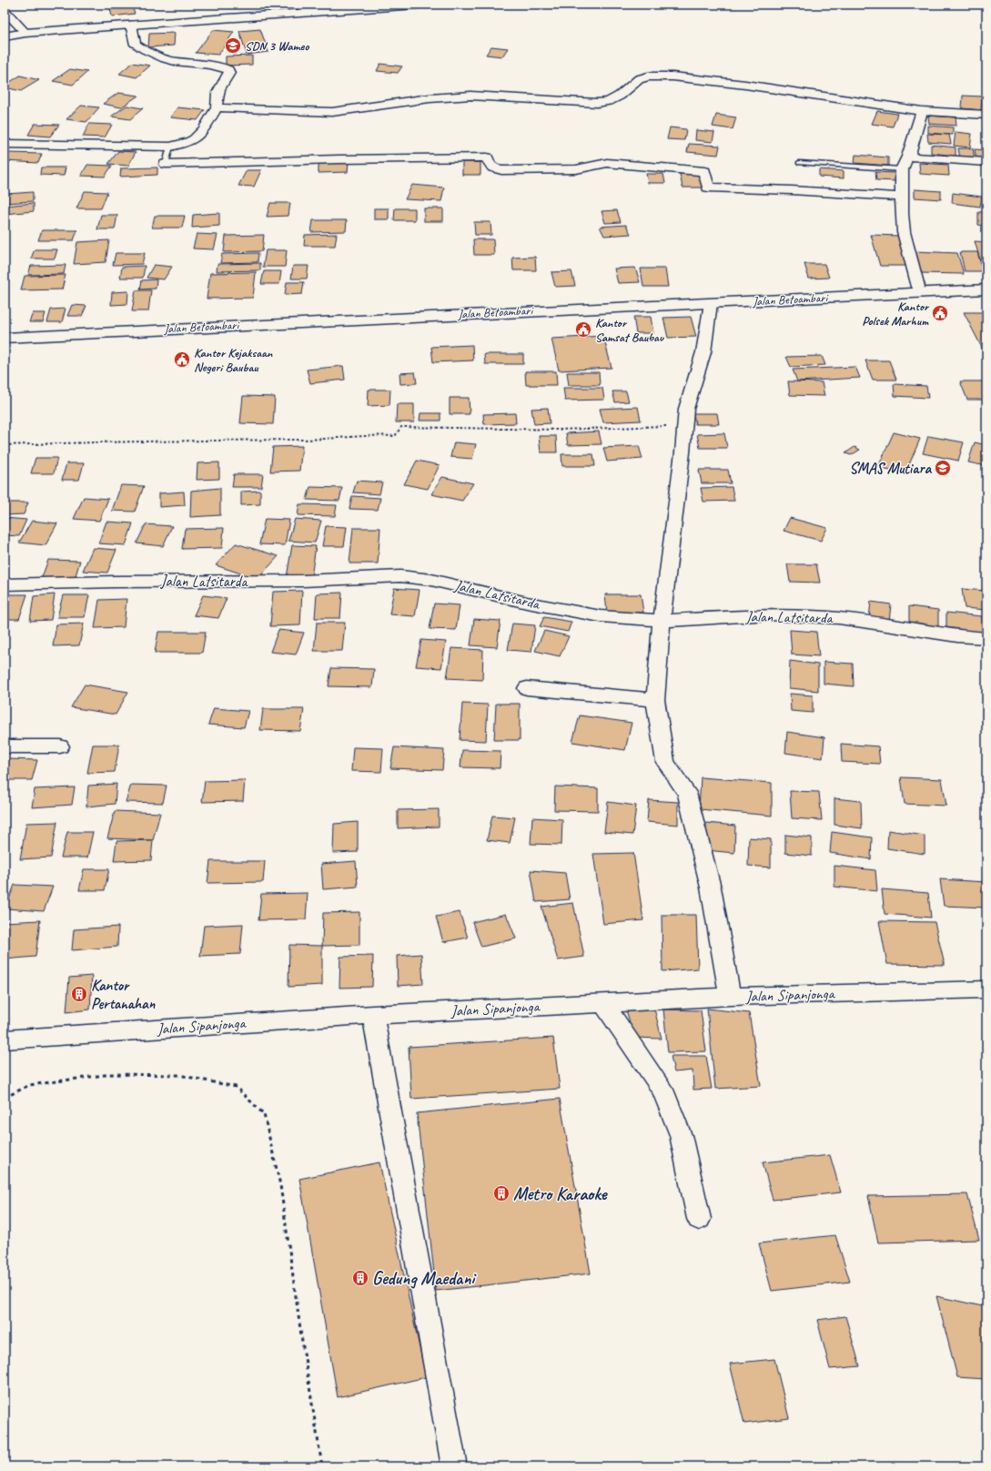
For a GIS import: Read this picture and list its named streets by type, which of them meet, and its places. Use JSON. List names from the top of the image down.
{
  "streets": {
    "main road": ["Jalan Betoambari"],
    "street": ["Jalan Latsitarda", "Jalan Sipanjonga"]
  },
  "places": {
    "school or university": ["SDN 3 Wameo", "SMAS Mutiara"],
    "public building": ["Kantor Polsek Marhum", "Kantor Samsat Baubau", "Kantor Kejaksaan Negeri Baubau"],
    "building": ["Kantor Pertanahan", "Metro Karaoke", "Gedung Maedani"]
  }
}
